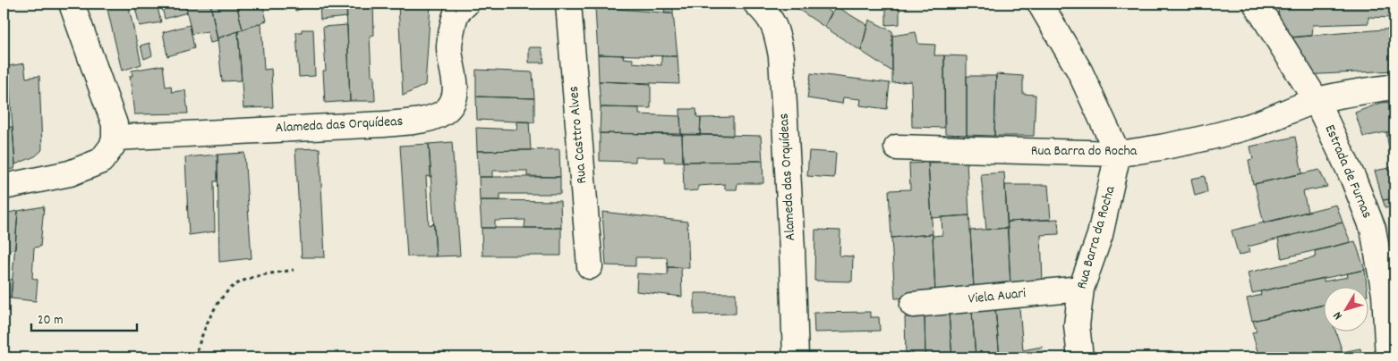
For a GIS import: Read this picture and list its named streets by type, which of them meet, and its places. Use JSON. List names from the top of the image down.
{
  "streets": {
    "street": [
      "Alameda das Orquídeas",
      "Rua Casttro Alves",
      "Rua Barra do Rocha",
      "Estrada de Furnas",
      "Rua Barra da Rocha",
      "Viela Auari"
    ]
  },
  "crossings": [
    ["Rua Barra do Rocha", "Estrada de Furnas"],
    ["Rua Barra do Rocha", "Rua Barra da Rocha"],
    ["Rua Barra da Rocha", "Viela Auari"]
  ],
  "scale_bar": "20 m",
  "north": "bottom left"
}
